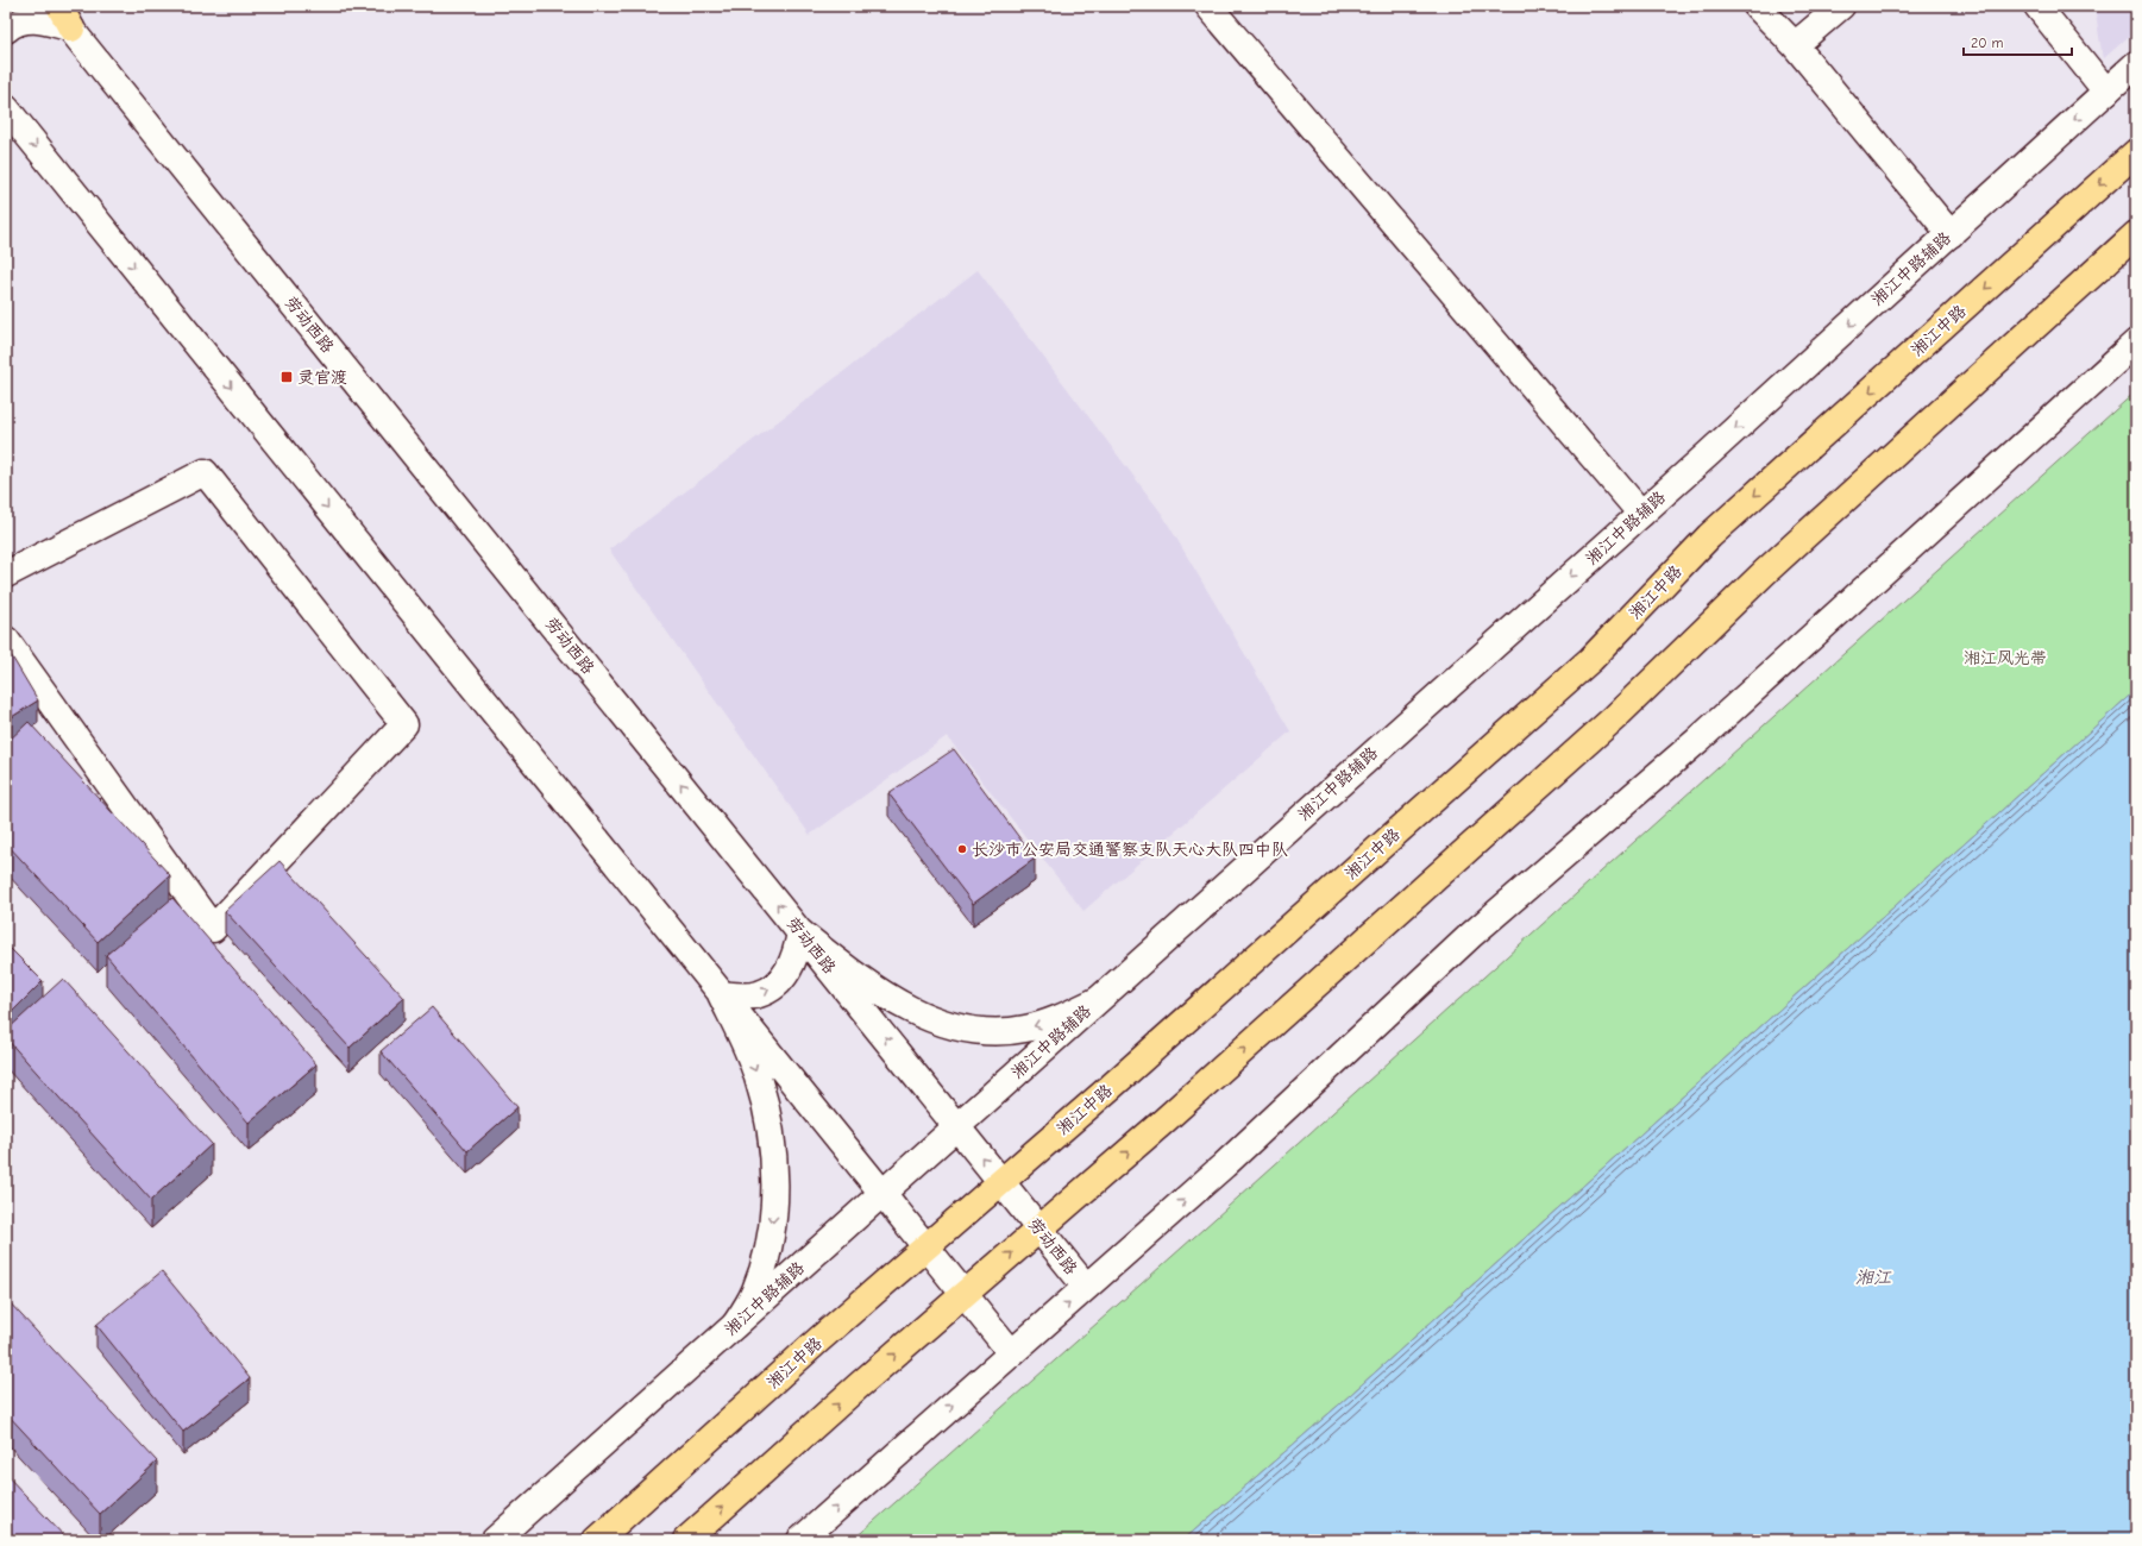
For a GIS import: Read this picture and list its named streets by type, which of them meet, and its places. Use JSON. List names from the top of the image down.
{
  "streets": {
    "main road": ["湘江中路"],
    "street": ["湘江中路辅路", "劳动西路"]
  },
  "crossings": [
    ["湘江中路辅路", "劳动西路"],
    ["劳动西路", "湘江中路"]
  ],
  "water": ["湘江"],
  "parks": ["湘江风光带"],
  "places": {
    "transit": ["灵官渡"],
    "other": ["长沙市公安局交通警察支队天心大队四中队"]
  },
  "scale_bar": "20 m"
}
